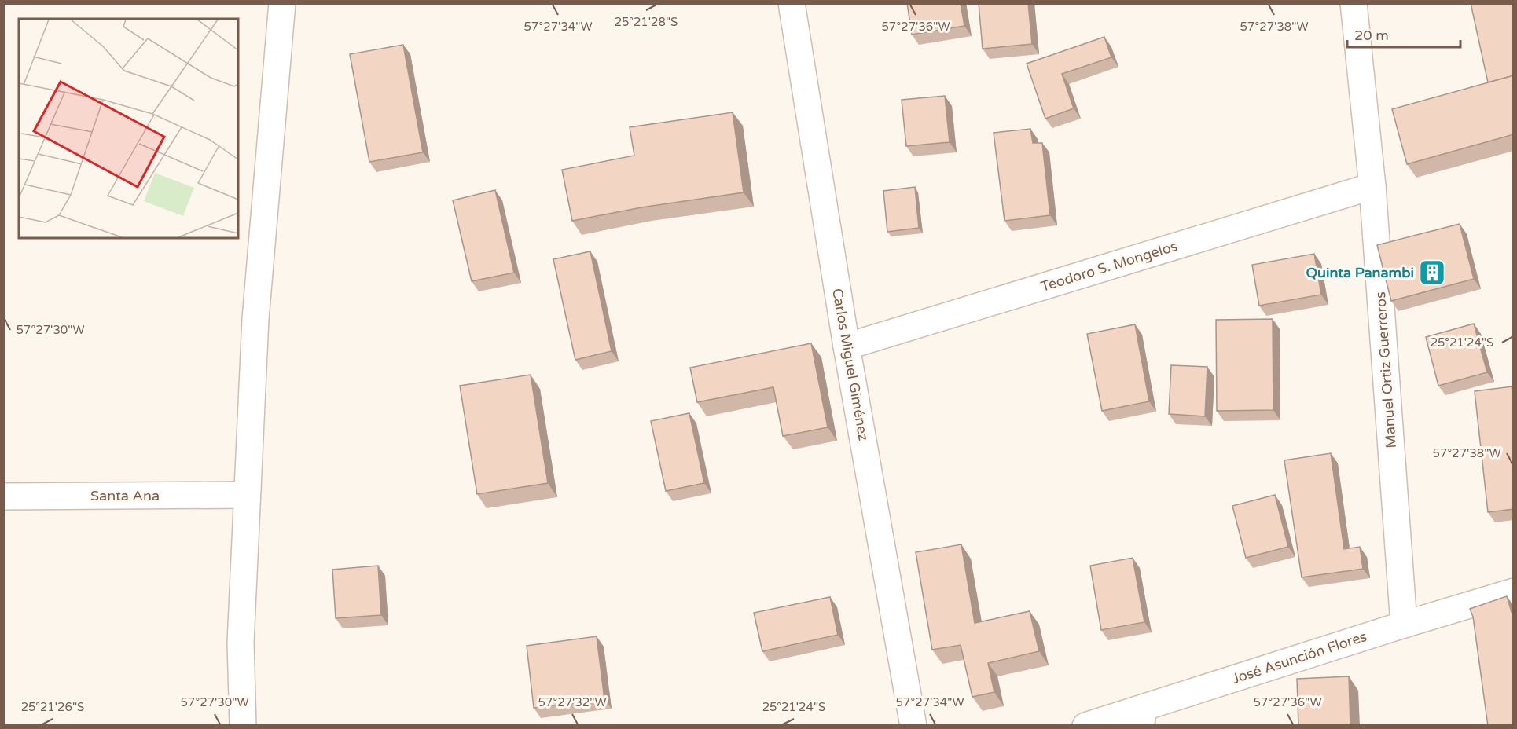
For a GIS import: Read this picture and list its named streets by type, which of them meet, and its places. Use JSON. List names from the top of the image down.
{
  "streets": {
    "street": [
      "Teodoro S. Mongelos",
      "Carlos Miguel Giménez",
      "Manuel Ortiz Guerreros",
      "Santa Ana",
      "José Asunción Flores"
    ]
  },
  "crossings": [
    ["Teodoro S. Mongelos", "Carlos Miguel Giménez"],
    ["Teodoro S. Mongelos", "Manuel Ortiz Guerreros"],
    ["Manuel Ortiz Guerreros", "José Asunción Flores"]
  ],
  "places": {
    "building": ["Quinta Panambi"]
  },
  "scale_bar": "20 m",
  "coordinates": [
    "25°21'28\"S",
    "57°27'34\"W",
    "57°27'36\"W",
    "57°27'38\"W",
    "57°27'30\"W",
    "25°21'24\"S",
    "57°27'32\"W",
    "25°21'26\"S"
  ]
}
